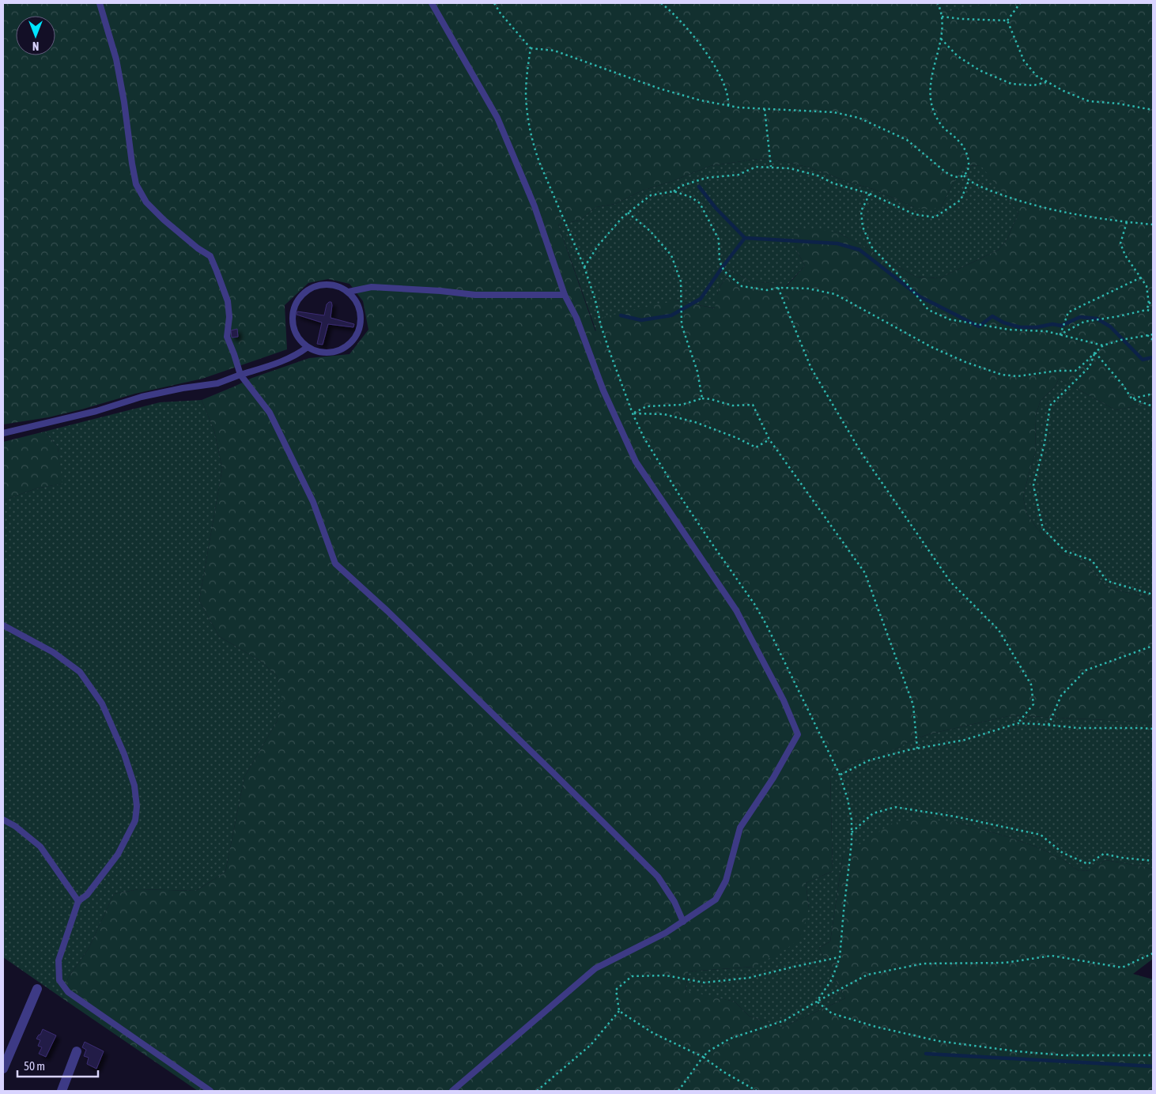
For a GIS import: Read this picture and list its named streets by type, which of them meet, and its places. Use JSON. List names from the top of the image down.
{
  "scale_bar": "50 m",
  "north": "bottom"
}
